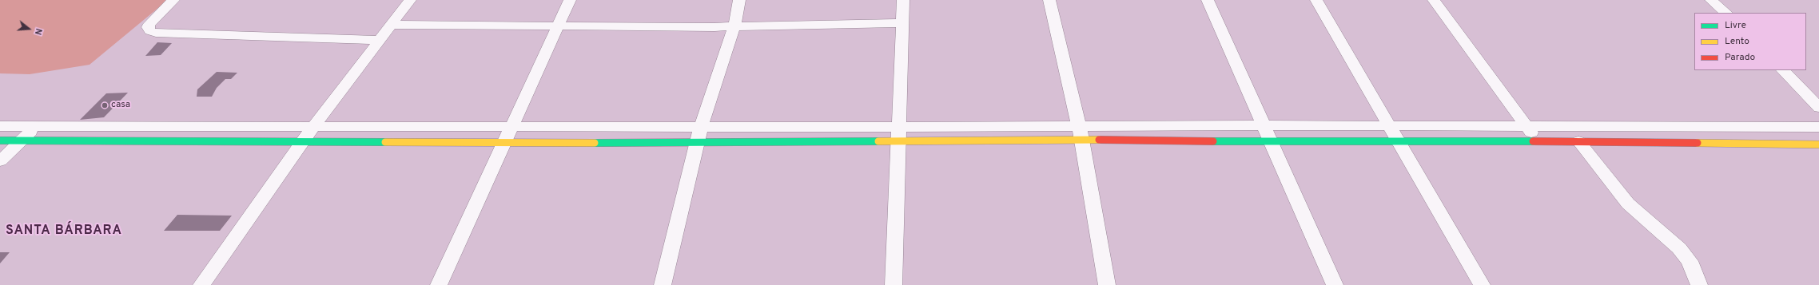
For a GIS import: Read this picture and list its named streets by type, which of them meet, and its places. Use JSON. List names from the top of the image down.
{
  "districts": ["SANTA BÁRBARA"],
  "places": ["casa"],
  "legend": ["Livre", "Lento", "Parado"],
  "north": "right"
}
